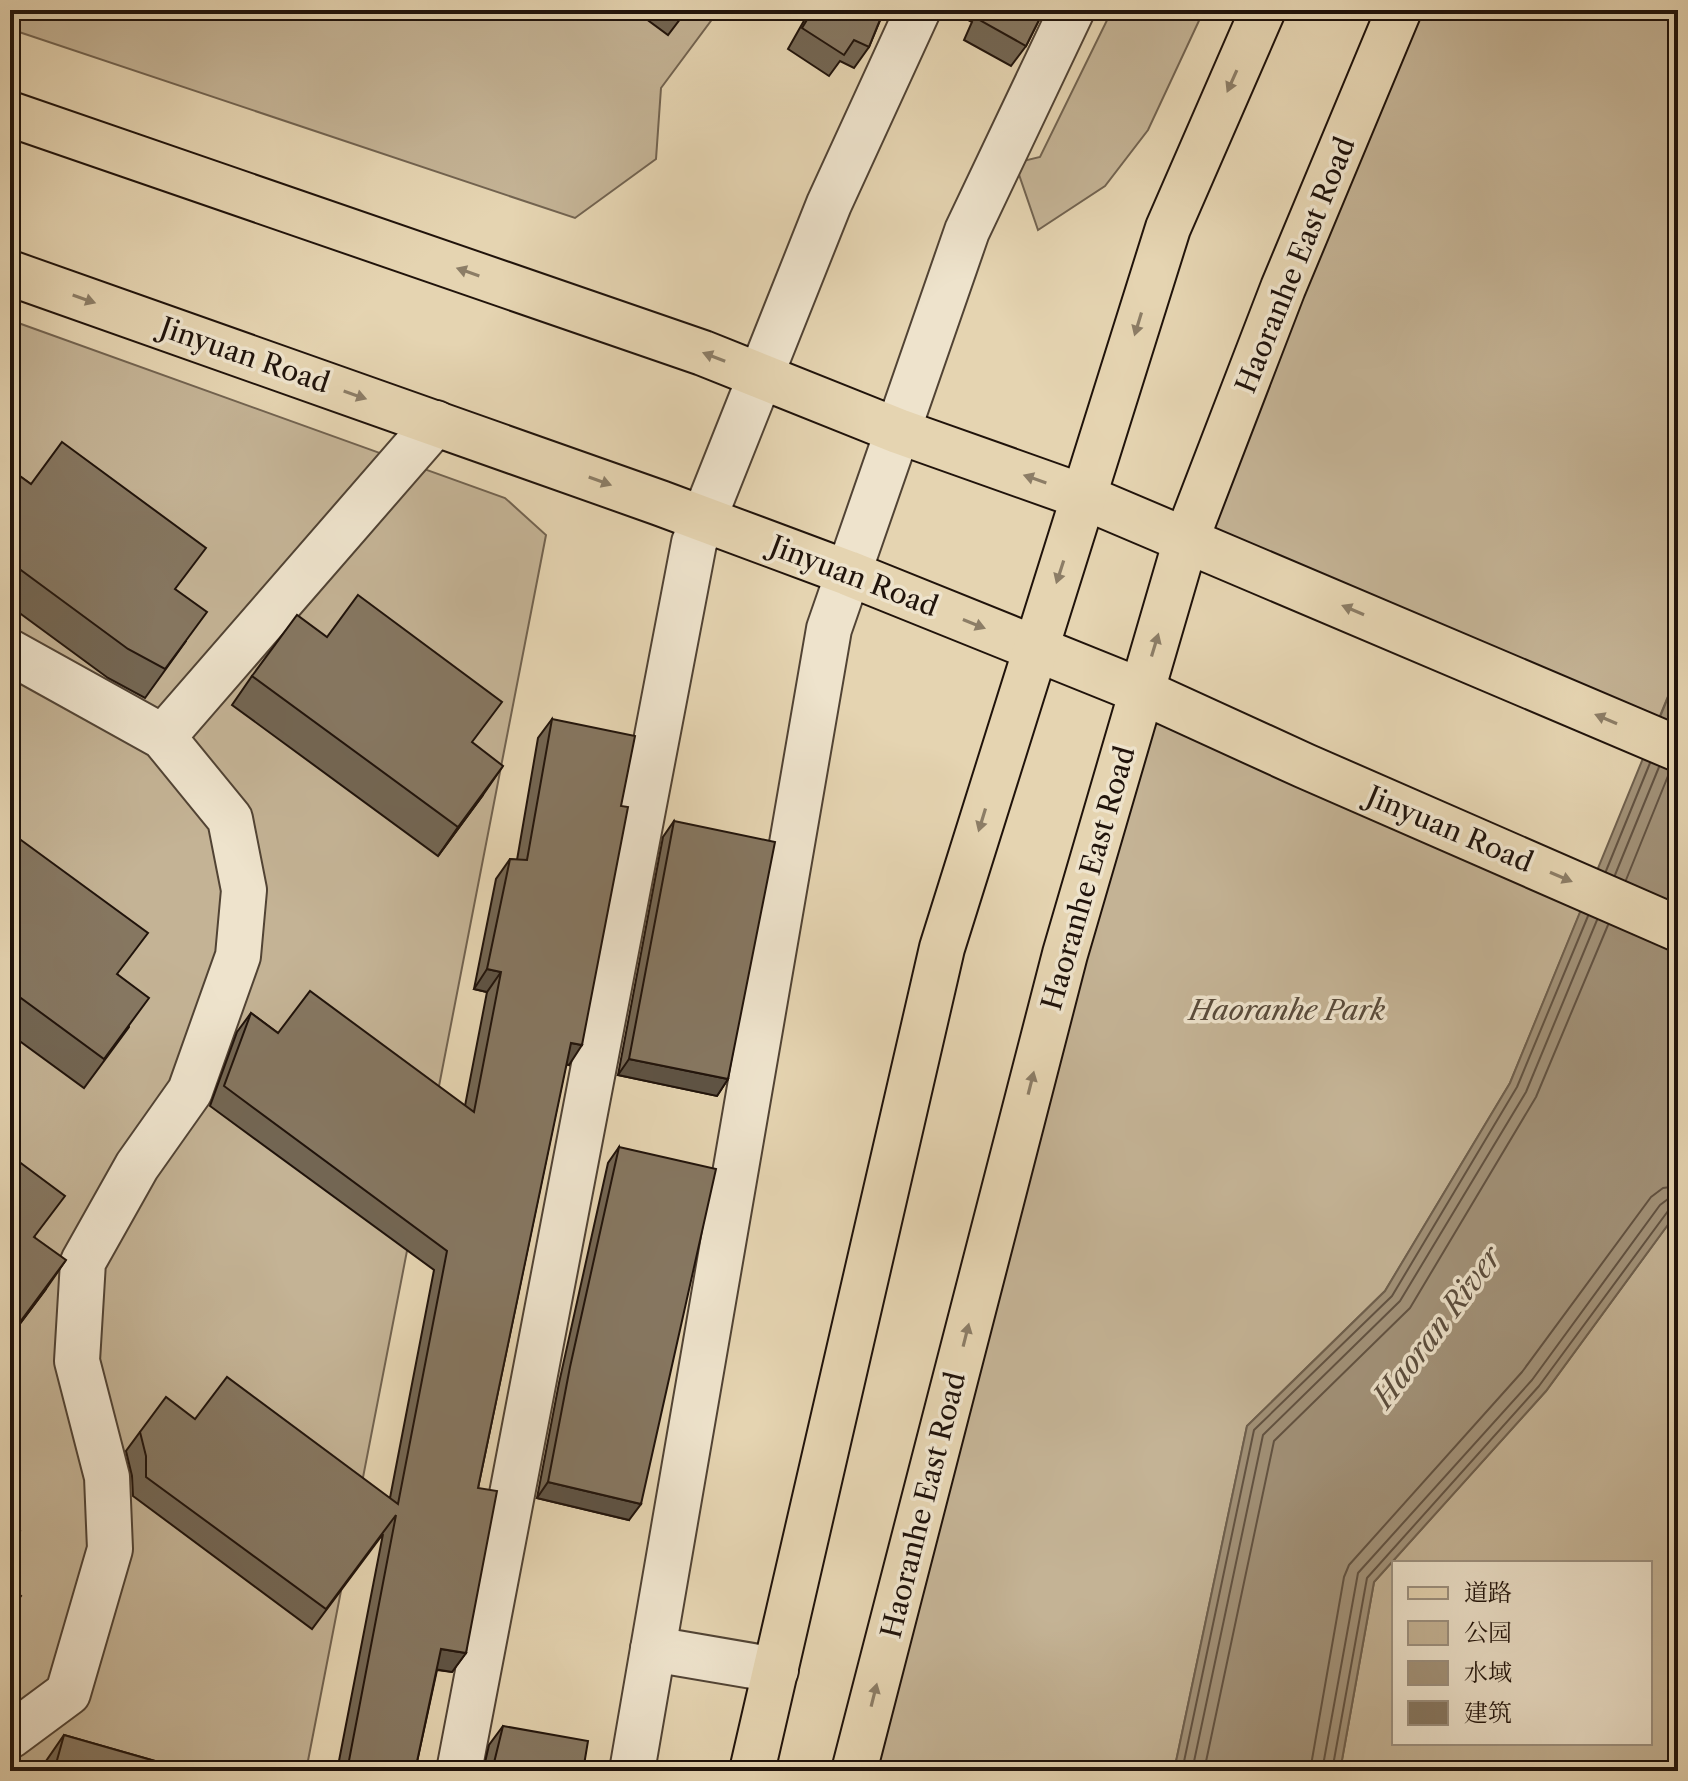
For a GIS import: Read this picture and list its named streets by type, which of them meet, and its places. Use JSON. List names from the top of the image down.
{
  "streets": {
    "main road": ["Haoranhe East Road", "Jinyuan Road"]
  },
  "crossings": [
    ["Haoranhe East Road", "Jinyuan Road"]
  ],
  "water": ["Haoran River"],
  "parks": ["Haoranhe Park"],
  "legend": [
    "道路",
    "公园",
    "水域",
    "建筑"
  ]
}
